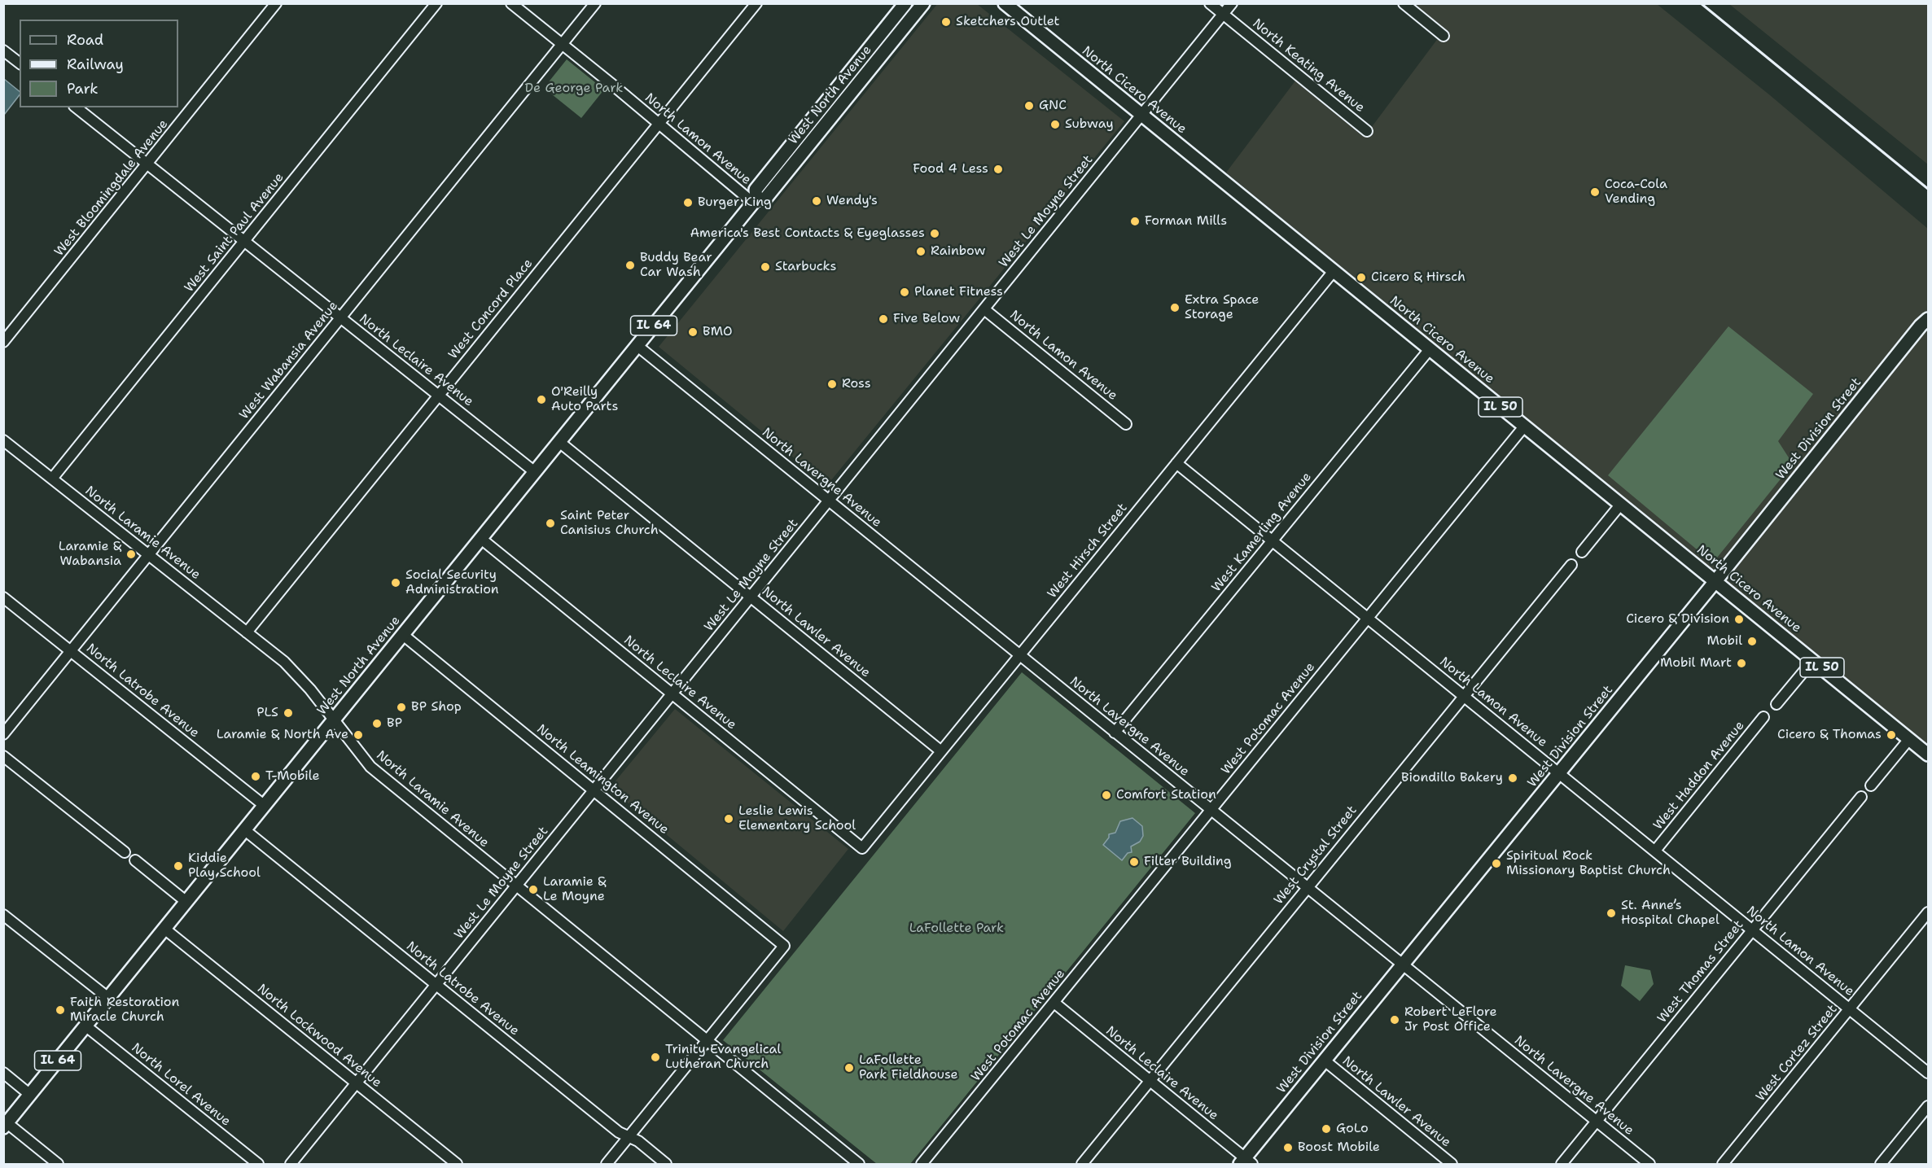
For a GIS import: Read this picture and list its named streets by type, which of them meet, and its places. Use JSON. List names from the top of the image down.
{
  "streets": {
    "main road": [
      "North Cicero Avenue",
      "West North Avenue",
      "IL 64",
      "IL 50",
      "West Division Street"
    ],
    "street": [
      "North Keating Avenue",
      "North Lamon Avenue",
      "West Bloomingdale Avenue",
      "West Le Moyne Street",
      "West Saint Paul Avenue",
      "West Concord Place",
      "West Wabansia Avenue",
      "North Leclaire Avenue",
      "North Lavergne Avenue",
      "West Kamerling Avenue",
      "North Laramie Avenue",
      "West Hirsch Street",
      "North Lawler Avenue",
      "North Latrobe Avenue",
      "West Potomac Avenue",
      "West Haddon Avenue",
      "North Leamington Avenue",
      "West Crystal Street",
      "West Thomas Street",
      "North Lockwood Avenue",
      "West Cortez Street",
      "North Lorel Avenue"
    ]
  },
  "crossings": [
    ["North Keating Avenue", "West Le Moyne Street"],
    ["North Cicero Avenue", "West Le Moyne Street"],
    ["North Cicero Avenue", "West Division Street"],
    ["North Cicero Avenue", "West Kamerling Avenue"],
    ["North Cicero Avenue", "West Hirsch Street"],
    ["North Cicero Avenue", "West Potomac Avenue"],
    ["West North Avenue", "North Lamon Avenue"],
    ["West North Avenue", "North Leclaire Avenue"],
    ["West North Avenue", "North Lavergne Avenue"],
    ["West North Avenue", "North Laramie Avenue"],
    ["West North Avenue", "North Lawler Avenue"],
    ["West North Avenue", "North Latrobe Avenue"],
    ["West North Avenue", "North Leamington Avenue"],
    ["West North Avenue", "North Lockwood Avenue"],
    ["West North Avenue", "North Lorel Avenue"],
    ["North Lamon Avenue", "West Le Moyne Street"],
    ["North Lamon Avenue", "West Concord Place"],
    ["North Lamon Avenue", "West Wabansia Avenue"],
    ["North Lamon Avenue", "West Division Street"],
    ["North Lamon Avenue", "West Kamerling Avenue"],
    ["North Lamon Avenue", "West Hirsch Street"],
    ["North Lamon Avenue", "West Potomac Avenue"],
    ["North Lamon Avenue", "West Haddon Avenue"],
    ["North Lamon Avenue", "West Crystal Street"],
    ["North Lamon Avenue", "West Thomas Street"],
    ["North Lamon Avenue", "West Cortez Street"],
    ["West Bloomingdale Avenue", "North Leclaire Avenue"],
    ["West Le Moyne Street", "North Leclaire Avenue"],
    ["West Le Moyne Street", "North Lavergne Avenue"],
    ["West Le Moyne Street", "North Laramie Avenue"],
    ["West Le Moyne Street", "North Lawler Avenue"],
    ["West Le Moyne Street", "North Latrobe Avenue"],
    ["West Le Moyne Street", "North Leamington Avenue"],
    ["West Le Moyne Street", "North Lockwood Avenue"],
    ["West Saint Paul Avenue", "North Leclaire Avenue"],
    ["West Saint Paul Avenue", "North Laramie Avenue"],
    ["West Concord Place", "North Leclaire Avenue"],
    ["West Concord Place", "North Laramie Avenue"],
    ["West Wabansia Avenue", "North Leclaire Avenue"],
    ["West Wabansia Avenue", "North Laramie Avenue"],
    ["West Wabansia Avenue", "North Latrobe Avenue"],
    ["North Leclaire Avenue", "West Division Street"],
    ["North Leclaire Avenue", "West Hirsch Street"],
    ["North Leclaire Avenue", "West Potomac Avenue"],
    ["North Leclaire Avenue", "West Crystal Street"],
    ["West Division Street", "North Lavergne Avenue"],
    ["West Division Street", "North Lawler Avenue"],
    ["North Lavergne Avenue", "West Kamerling Avenue"],
    ["North Lavergne Avenue", "West Hirsch Street"],
    ["North Lavergne Avenue", "West Potomac Avenue"],
    ["North Lavergne Avenue", "West Crystal Street"],
    ["North Lavergne Avenue", "West Thomas Street"],
    ["North Laramie Avenue", "North Leamington Avenue"],
    ["West Hirsch Street", "North Lawler Avenue"]
  ],
  "parks": ["De George Park", "LaFollette Park"],
  "places": [
    "Sketchers Outlet",
    "GNC",
    "Subway",
    "Food 4 Less",
    "Coca-Cola Vending",
    "Wendy's",
    "Burger King",
    "Forman Mills",
    "America's Best Contacts & Eyeglasses",
    "Rainbow",
    "Buddy Bear Car Wash",
    "Starbucks",
    "Cicero & Hirsch",
    "Planet Fitness",
    "Extra Space Storage",
    "Five Below",
    "BMO",
    "Ross",
    "O'Reilly Auto Parts",
    "Saint Peter Canisius Church",
    "Laramie & Wabansia",
    "Social Security Administration",
    "Cicero & Division",
    "Mobil",
    "Mobil Mart",
    "BP Shop",
    "PLS",
    "BP",
    "Laramie & North Ave",
    "Cicero & Thomas",
    "T-Mobile",
    "Biondillo Bakery",
    "Comfort Station",
    "Leslie Lewis Elementary School",
    "Filter Building",
    "Spiritual Rock Missionary Baptist Church",
    "Kiddie Play School",
    "Laramie & Le Moyne",
    "St. Anne’s Hospital Chapel",
    "Faith Restoration Miracle Church",
    "Robert LeFlore Jr Post Office",
    "Trinity Evangelical Lutheran Church",
    "LaFollette Park Fieldhouse",
    "GoLo",
    "Boost Mobile"
  ],
  "legend": ["Road", "Railway", "Park"]
}
